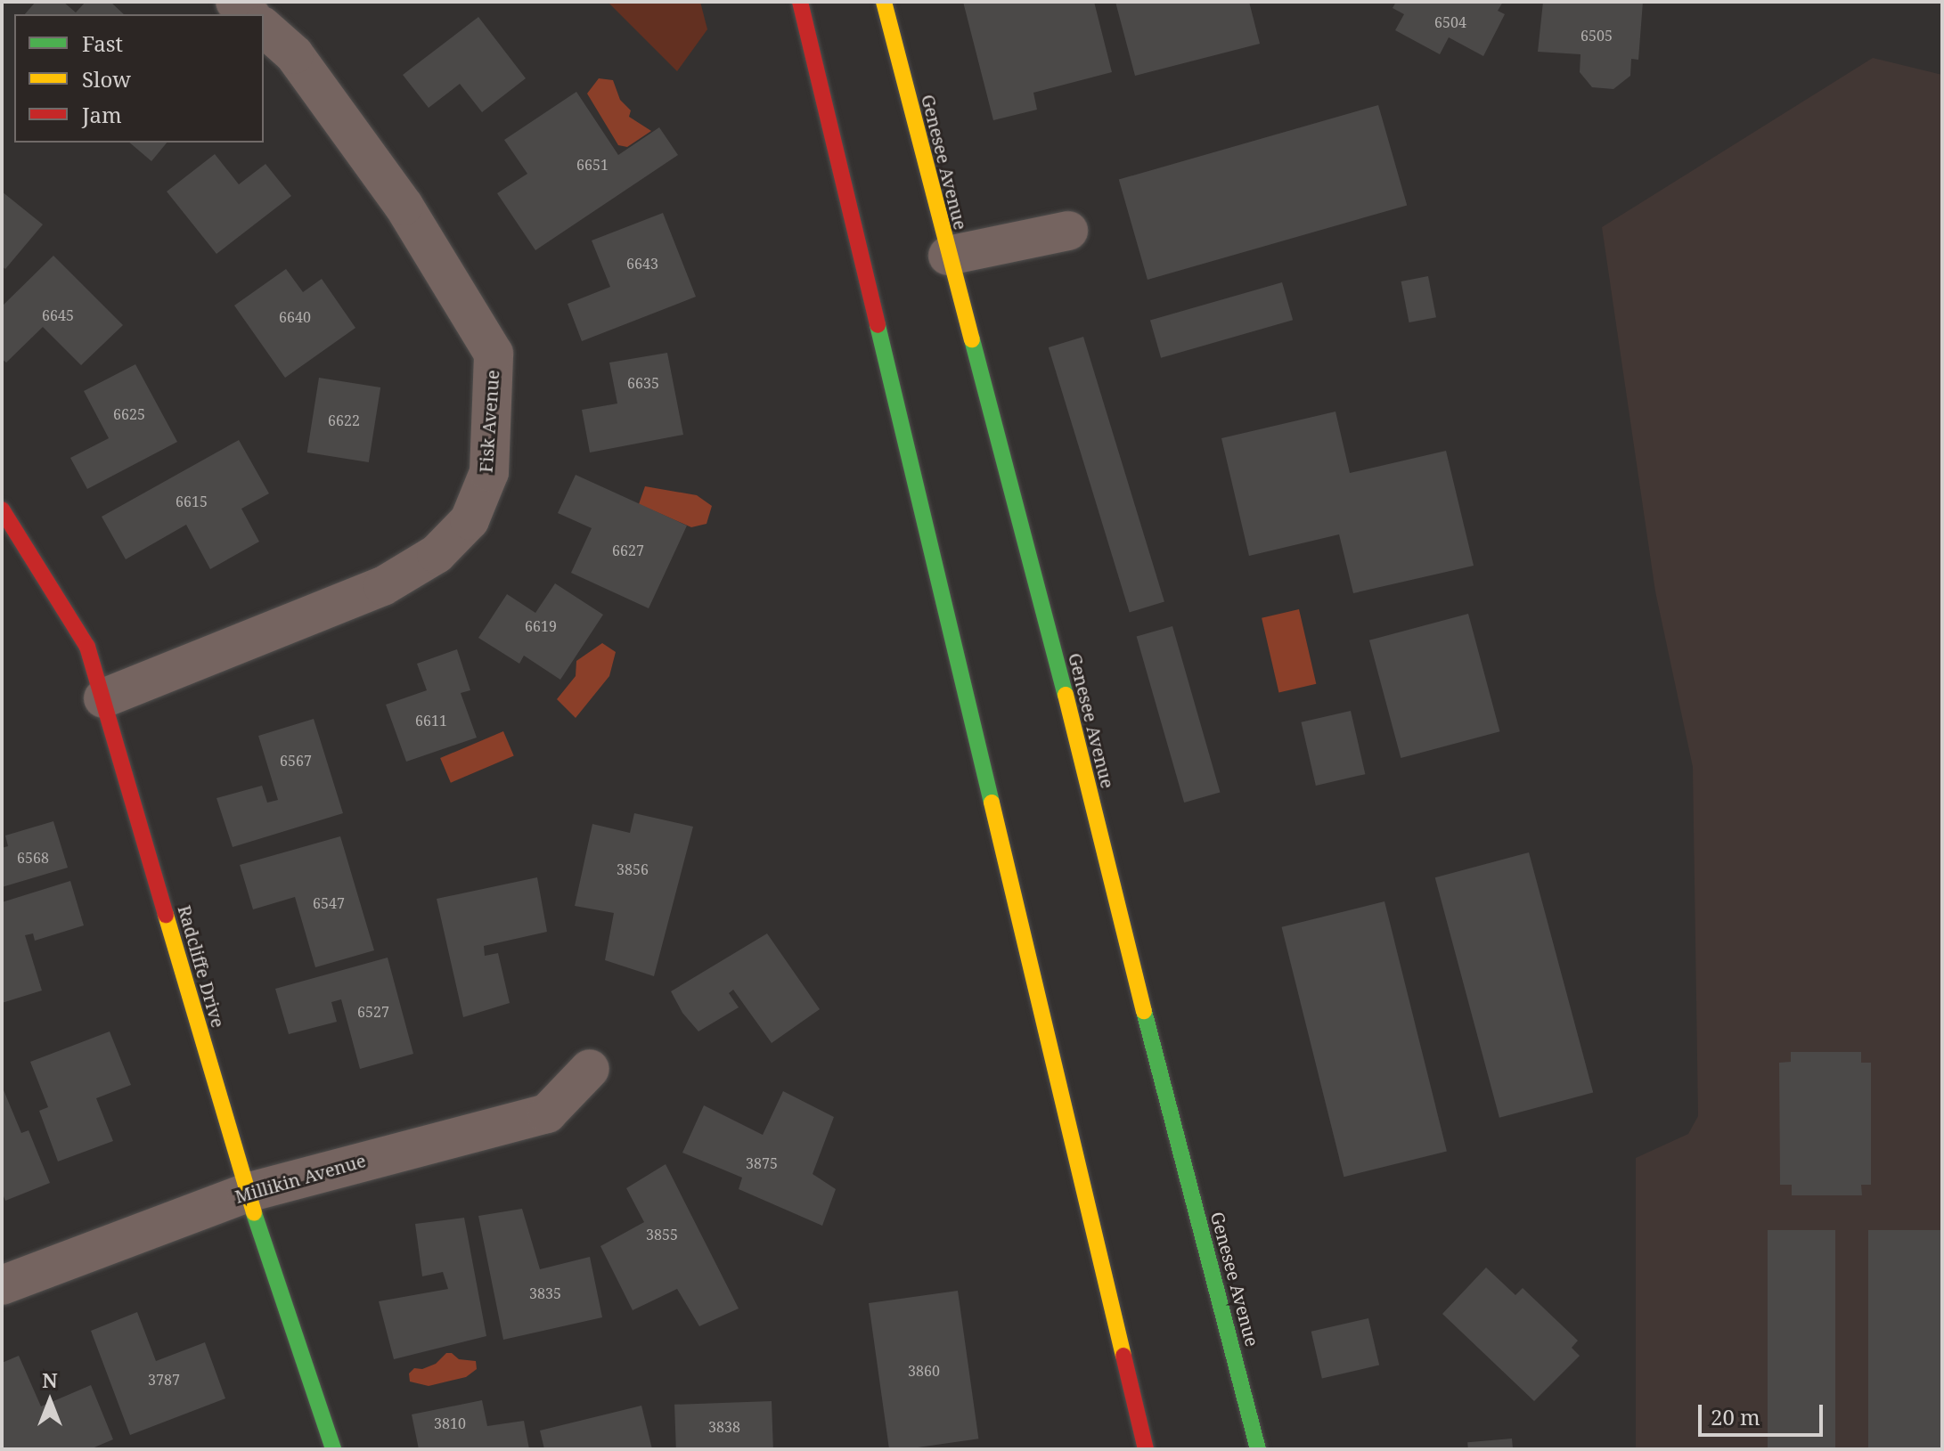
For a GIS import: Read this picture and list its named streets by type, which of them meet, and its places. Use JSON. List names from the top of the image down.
{
  "streets": {
    "main road": ["Genesee Avenue", "Radcliffe Drive"],
    "street": ["Fisk Avenue", "Millikin Avenue"]
  },
  "crossings": [
    ["Fisk Avenue", "Radcliffe Drive"],
    ["Radcliffe Drive", "Millikin Avenue"]
  ],
  "house_numbers": [
    "6504",
    "6505",
    "6651",
    "6643",
    "6645",
    "6640",
    "6635",
    "6625",
    "6622",
    "6615",
    "6627",
    "6619",
    "6611",
    "6567",
    "6568",
    "3856",
    "6547",
    "6527",
    "3875",
    "3855",
    "3835",
    "3860",
    "3787",
    "3810",
    "3838"
  ],
  "legend": ["Fast", "Slow", "Jam"],
  "scale_bar": "20 m",
  "north": "top"
}
